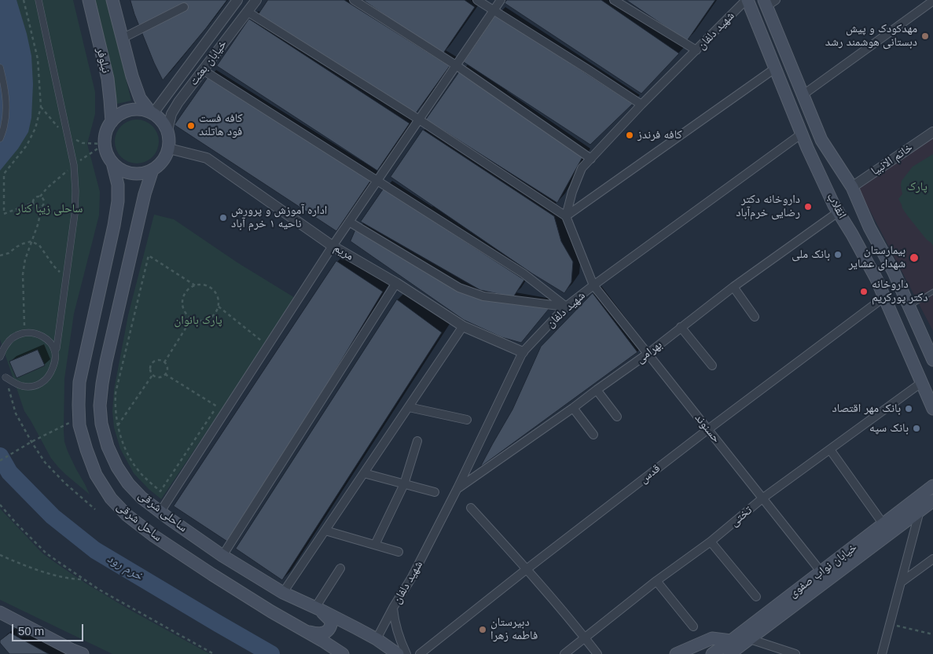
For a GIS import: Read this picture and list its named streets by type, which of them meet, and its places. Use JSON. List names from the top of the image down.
{
  "streets": {
    "main road": [
      "نیلوفر",
      "انقلاب",
      "ساحلی شرقی",
      "ساحل شرقی",
      "خیابان نواب صفوی"
    ],
    "street": [
      "شهید دلفان",
      "خیابان بعثت",
      "خاتم الانبیا",
      "مریم",
      "بهرامی",
      "حسنوند",
      "قدس",
      "تختی"
    ]
  },
  "crossings": [
    ["شهید دلفان", "انقلاب"],
    ["شهید دلفان", "مریم"],
    ["شهید دلفان", "بهرامی"],
    ["شهید دلفان", "حسنوند"],
    ["نیلوفر", "خیابان بعثت"],
    ["نیلوفر", "مریم"],
    ["نیلوفر", "ساحلی شرقی"],
    ["نیلوفر", "ساحل شرقی"],
    ["خیابان بعثت", "مریم"],
    ["خیابان بعثت", "ساحلی شرقی"],
    ["خیابان بعثت", "ساحل شرقی"],
    ["خاتم الانبیا", "انقلاب"],
    ["انقلاب", "بهرامی"],
    ["انقلاب", "قدس"],
    ["انقلاب", "تختی"],
    ["مریم", "ساحلی شرقی"],
    ["مریم", "ساحل شرقی"],
    ["بهرامی", "حسنوند"],
    ["حسنوند", "قدس"],
    ["حسنوند", "تختی"],
    ["حسنوند", "خیابان نواب صفوی"],
    ["ساحلی شرقی", "ساحل شرقی"]
  ],
  "water": ["خرم رود"],
  "parks": ["پارک", "ساحلی زیبا کنار", "پارک بانوان"],
  "places": [
    "مهدکودک و پیش دبستانی هوشمند رشد",
    "کافه فست فود هاتلند",
    "کافه فرندز",
    "داروخانه دکتر رضایی خرم‌آباد",
    "اداره آموزش و پرورش ناحیه ۱ خرم آباد",
    "بانک ملی",
    "بیمارستان شهدای عشایر",
    "داروخانه دکتر پورکریم",
    "بانک مهر اقتصاد",
    "بانک سپه",
    "دبیرستان فاطمه زهرا"
  ],
  "scale_bar": "50 m"
}
